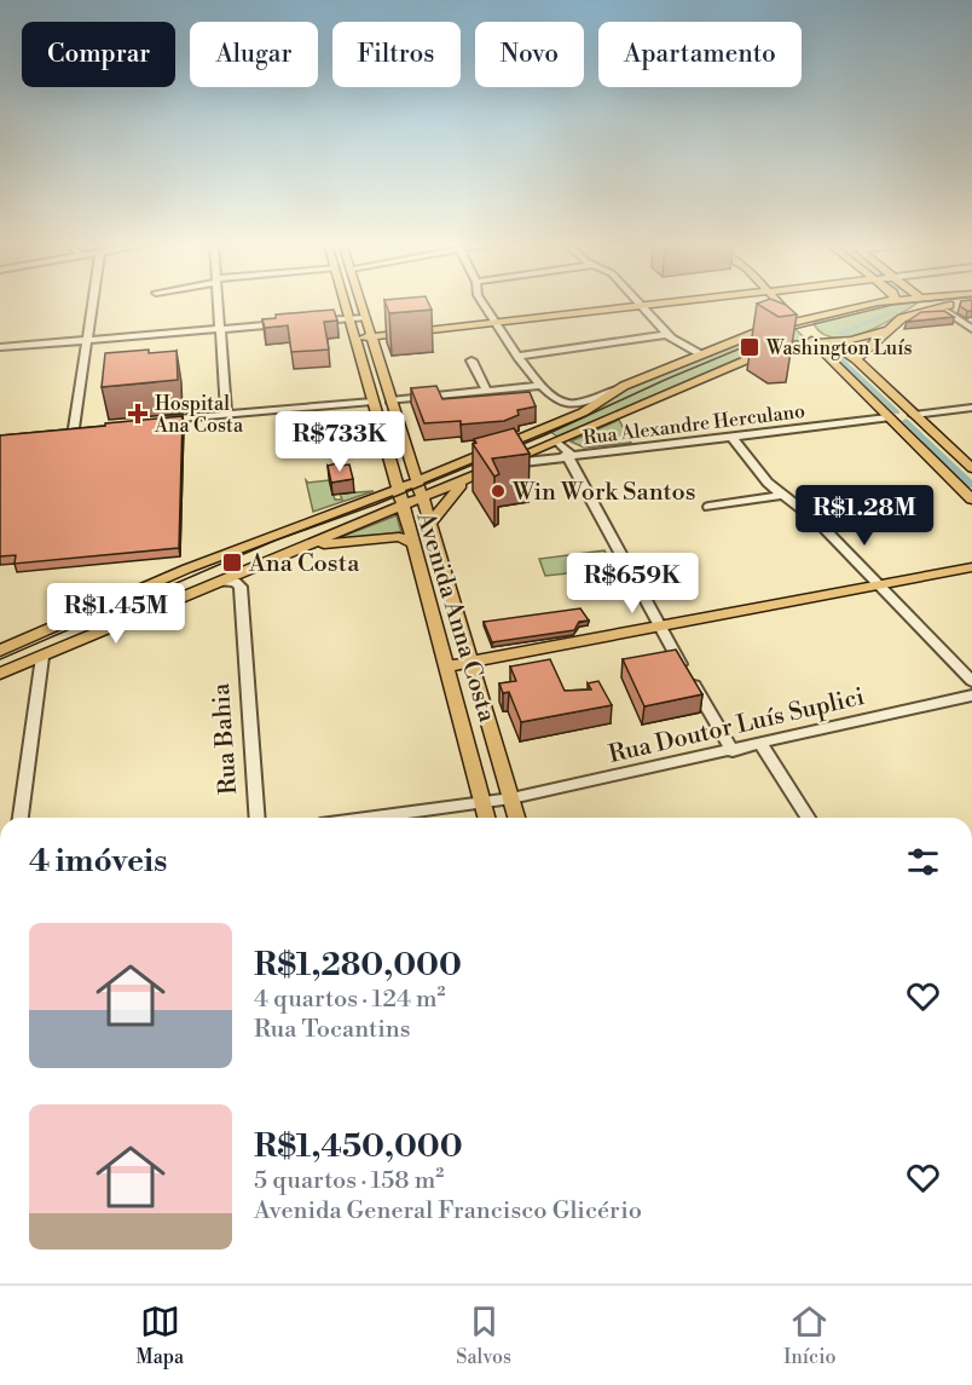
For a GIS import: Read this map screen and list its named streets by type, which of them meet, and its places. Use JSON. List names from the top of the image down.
{
  "streets": {
    "main road": ["Avenida Anna Costa"],
    "street": ["Rua Alexandre Herculano", "Rua Doutor Luís Suplici", "Rua Bahia"]
  },
  "crossings": [
    ["Avenida Anna Costa", "Rua Doutor Luís Suplici"]
  ],
  "places": {
    "transit": ["Washington Luís", "Ana Costa"],
    "health": ["Hospital Ana Costa"],
    "other": ["Win Work Santos"]
  },
  "page": {
    "chip": [
      "Comprar",
      "Alugar",
      "Filtros",
      "Novo",
      "Apartamento"
    ],
    "price": [
      "R$733K",
      "R$1.28M",
      "R$659K",
      "R$1.45M"
    ],
    "heading": "4 imóveis",
    "list": [
      {
        "name": "R$1,280,000",
        "note": "4 quartos · 124 m² · Rua Tocantins"
      },
      {
        "name": "R$1,450,000",
        "note": "5 quartos · 158 m² · Avenida General Francisco Glicério"
      }
    ],
    "tabs": ["Mapa", "Salvos", "Início"]
  }
}
